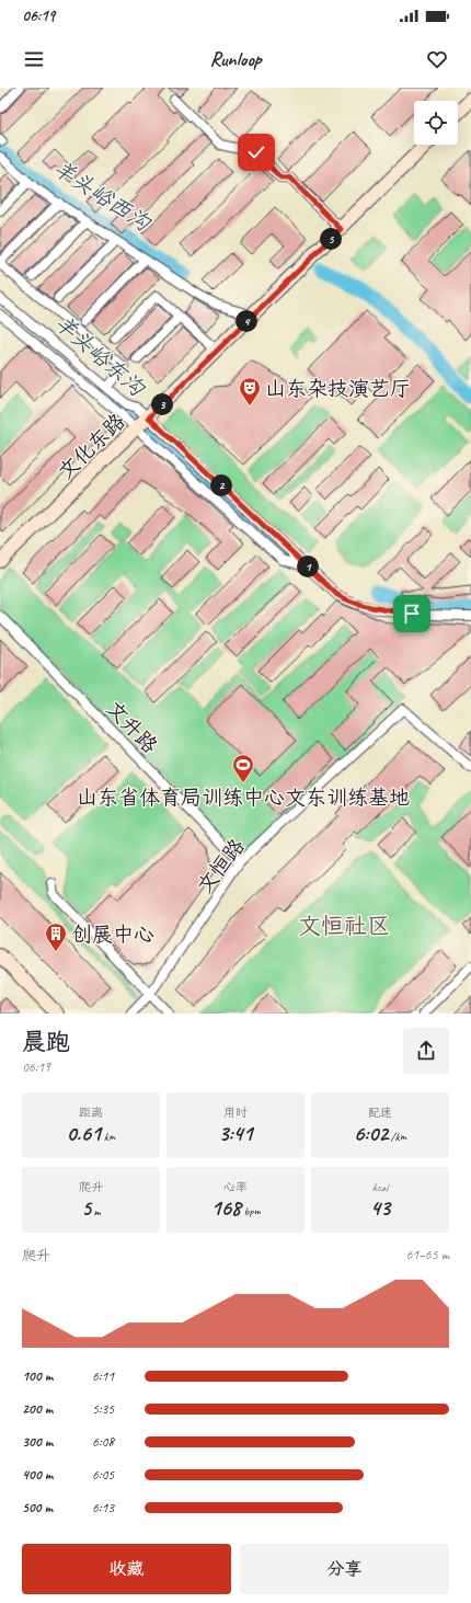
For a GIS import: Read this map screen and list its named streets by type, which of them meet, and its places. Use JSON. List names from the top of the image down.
{
  "streets": {
    "main road": ["文化东路"],
    "street": ["文升路", "文恒路"]
  },
  "crossings": [
    ["文升路", "文恒路"]
  ],
  "districts": ["文恒社区"],
  "water": ["羊头峪西沟", "羊头峪东沟"],
  "places": {
    "theatre": ["山东杂技演艺厅"],
    "sports": ["山东省体育局训练中心文东训练基地"],
    "building": ["创展中心"]
  },
  "page": {
    "status": "06:19",
    "header": "Runloop",
    "pins": [
      "5",
      "4",
      "3",
      "2",
      "1"
    ],
    "heading": ["晨跑", "06:19"],
    "stats": [
      ["距离", "0.61 km"],
      ["用时", "3:41"],
      ["配速", "6:02 /km"],
      ["爬升", "5 m"],
      ["心率", "168 bpm"],
      ["kcal", "43"]
    ],
    "chart": ["爬升", "61–65 m"],
    "list": [
      {
        "name": "100 m",
        "note": "6:11"
      },
      {
        "name": "200 m",
        "note": "5:35"
      },
      {
        "name": "300 m",
        "note": "6:08"
      },
      {
        "name": "400 m",
        "note": "6:05"
      },
      {
        "name": "500 m",
        "note": "6:13"
      }
    ],
    "buttons": ["收藏", "分享"]
  }
}
